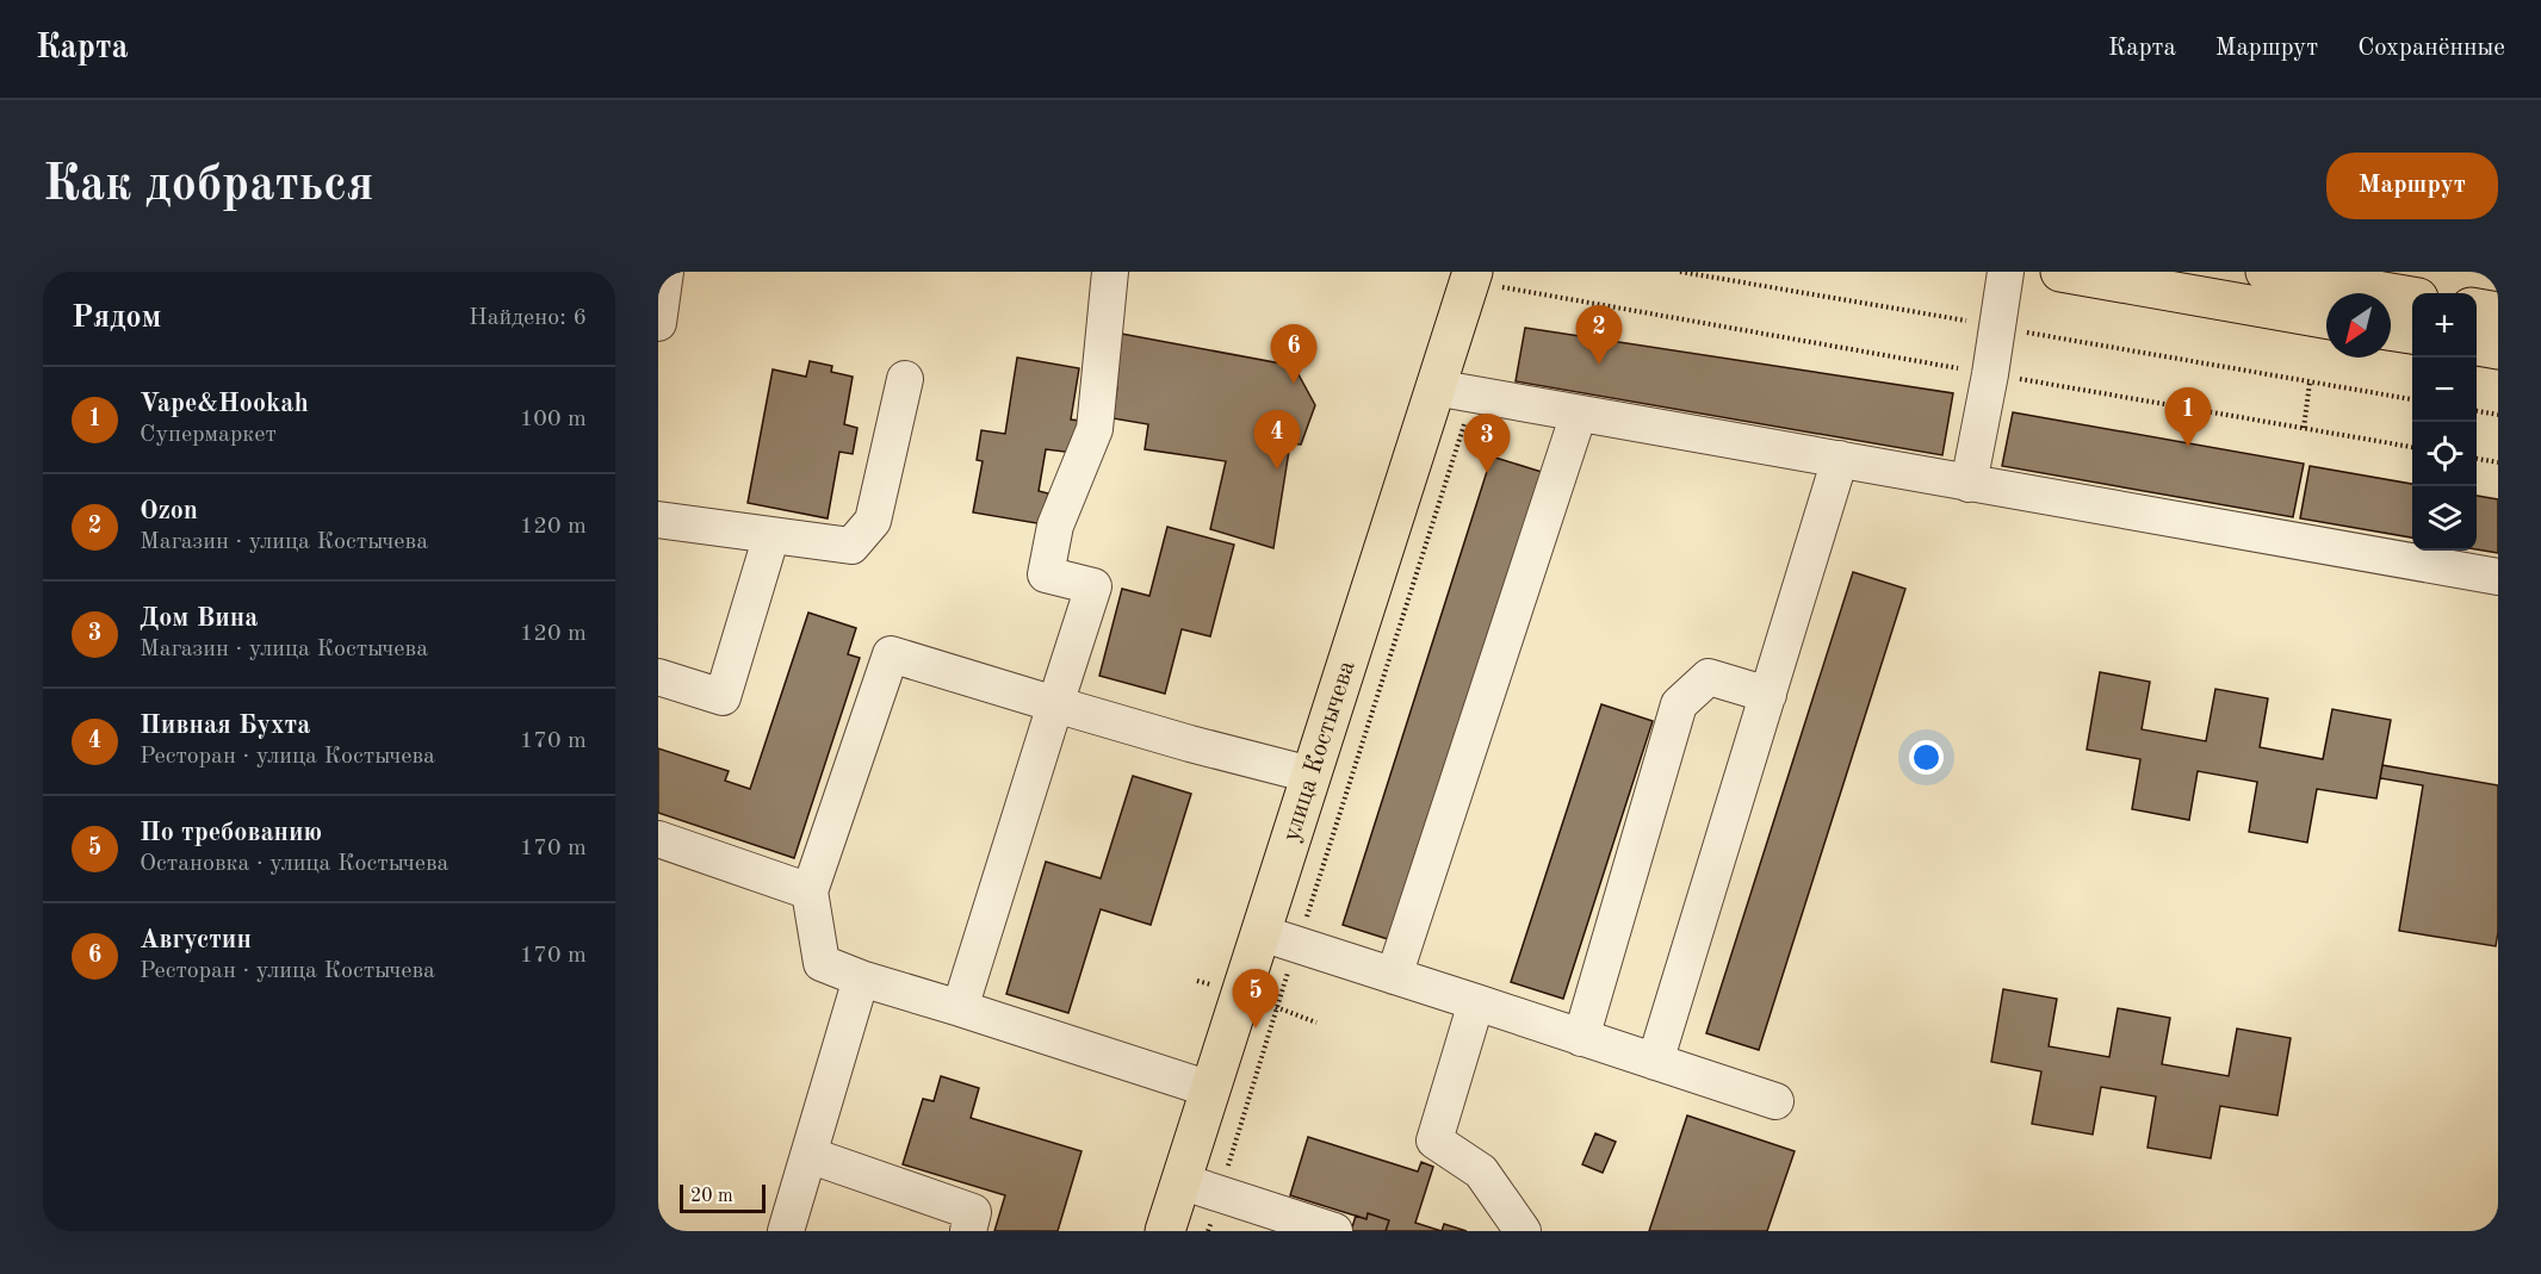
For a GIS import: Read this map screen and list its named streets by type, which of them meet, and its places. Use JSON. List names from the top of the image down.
{
  "streets": {
    "main road": ["улица Костычева"]
  },
  "scale_bar": "20 m",
  "north": "bottom left",
  "page": {
    "header": "Карта",
    "nav": ["Карта", "Маршрут", "Сохранённые"],
    "buttons": "Маршрут",
    "title": "Как добраться",
    "heading": ["Рядом", "Найдено: 6"],
    "map_buttons": ["+", "−"],
    "pins": [
      "2",
      "6",
      "1",
      "4",
      "3",
      "5"
    ],
    "list": [
      {
        "mark": "1",
        "name": "Vape&Hookah",
        "note": "Супермаркет",
        "value": "100 m"
      },
      {
        "mark": "2",
        "name": "Ozon",
        "note": "Магазин · улица Костычева",
        "value": "120 m"
      },
      {
        "mark": "3",
        "name": "Дом Вина",
        "note": "Магазин · улица Костычева",
        "value": "120 m"
      },
      {
        "mark": "4",
        "name": "Пивная Бухта",
        "note": "Ресторан · улица Костычева",
        "value": "170 m"
      },
      {
        "mark": "5",
        "name": "По требованию",
        "note": "Остановка · улица Костычева",
        "value": "170 m"
      },
      {
        "mark": "6",
        "name": "Августин",
        "note": "Ресторан · улица Костычева",
        "value": "170 m"
      }
    ],
    "scale": "20 m"
  }
}
